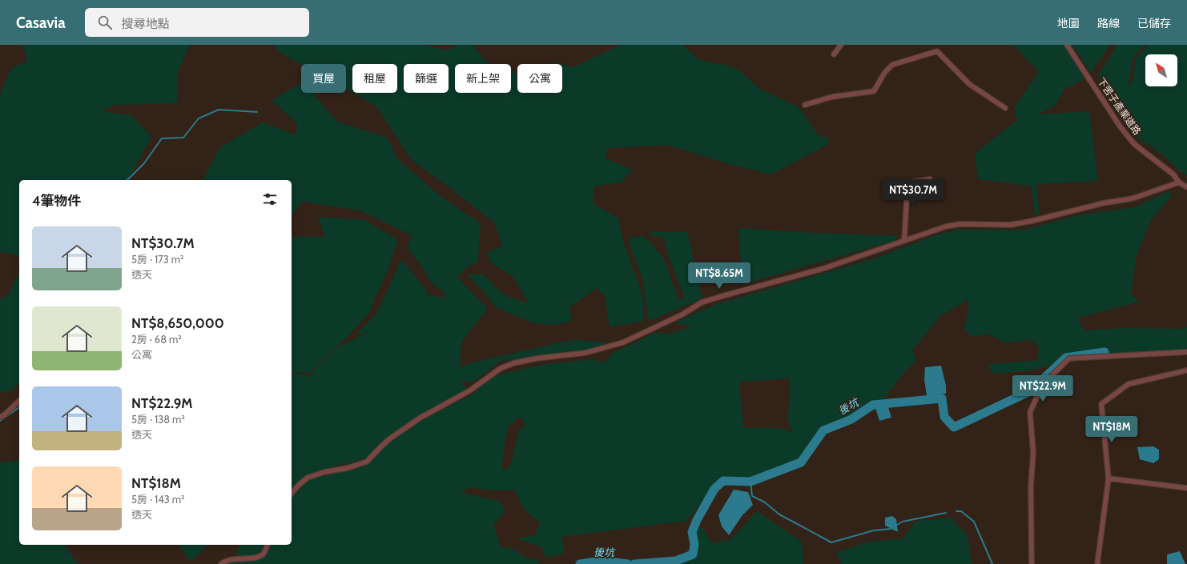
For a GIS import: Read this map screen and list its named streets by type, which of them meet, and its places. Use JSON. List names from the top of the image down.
{
  "streets": {
    "street": ["下罟子產業道路"]
  },
  "water": ["後坑"],
  "north": "top left",
  "page": {
    "header": "Casavia",
    "search": "搜尋地點",
    "nav": ["地圖", "路線", "已儲存"],
    "chip": [
      "買屋",
      "租屋",
      "篩選",
      "新上架",
      "公寓"
    ],
    "price": [
      "NT$30.7M",
      "NT$8.65M",
      "NT$22.9M",
      "NT$18M"
    ],
    "heading": "4筆物件",
    "list": [
      {
        "name": "NT$30.7M",
        "note": "5房 · 173 m² · 透天"
      },
      {
        "name": "NT$8,650,000",
        "note": "2房 · 68 m² · 公寓"
      },
      {
        "name": "NT$22.9M",
        "note": "5房 · 138 m² · 透天"
      },
      {
        "name": "NT$18M",
        "note": "5房 · 143 m² · 透天"
      }
    ]
  }
}
